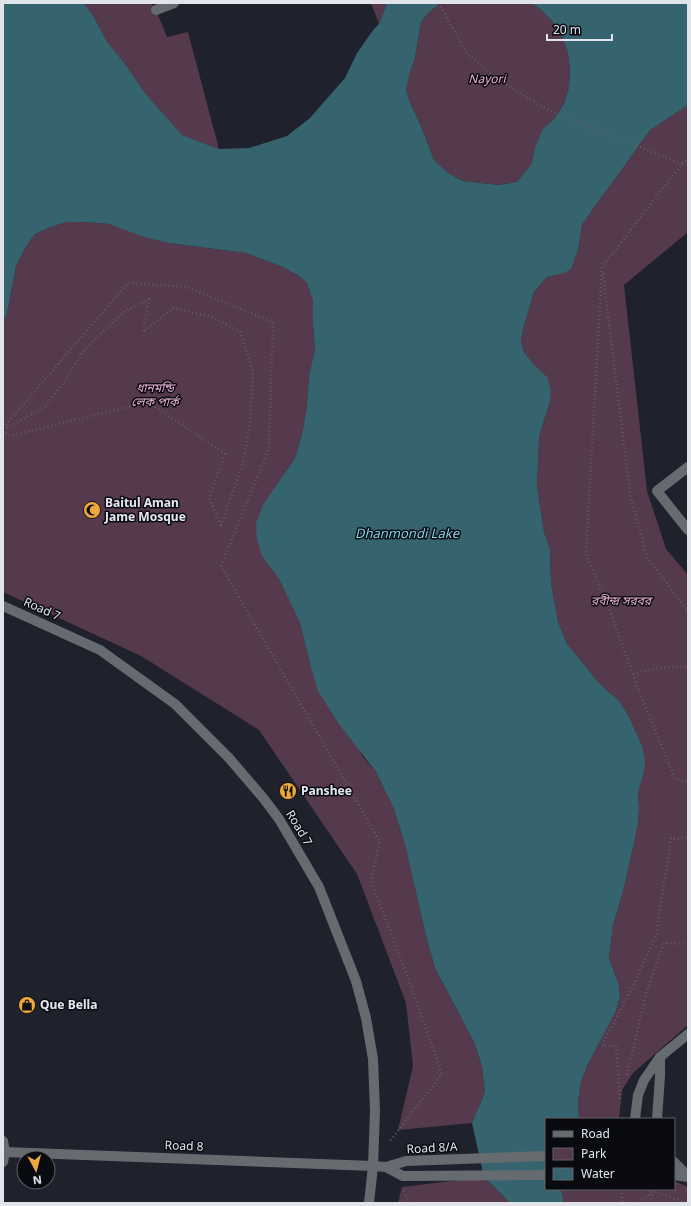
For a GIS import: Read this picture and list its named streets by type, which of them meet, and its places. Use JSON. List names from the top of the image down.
{
  "streets": {
    "street": ["Road 7", "Road 8", "Road 8/A"]
  },
  "crossings": [
    ["Road 7", "Road 8"],
    ["Road 8", "Road 8/A"]
  ],
  "water": ["Dhanmondi Lake"],
  "parks": ["Nayori", "ধানমন্ডি লেক পার্ক", "রবীন্দ্র সরবর"],
  "places": {
    "mosque": ["Baitul Aman Jame Mosque"],
    "restaurant": ["Panshee"],
    "shop": ["Que Bella"]
  },
  "legend": ["Road", "Park", "Water"],
  "scale_bar": "20 m",
  "north": "bottom"
}
